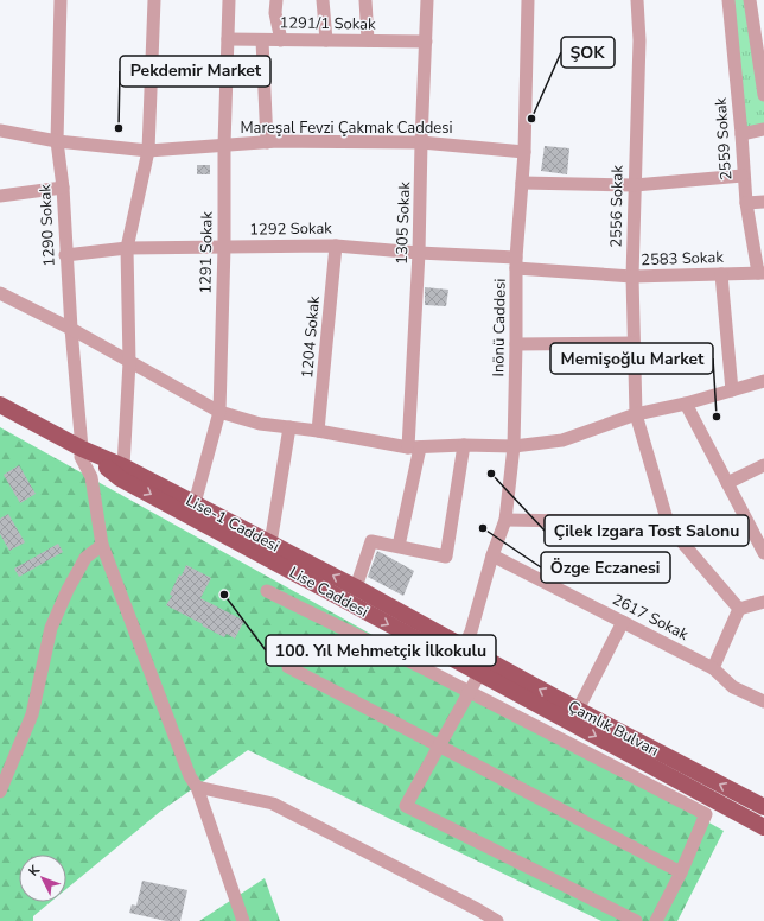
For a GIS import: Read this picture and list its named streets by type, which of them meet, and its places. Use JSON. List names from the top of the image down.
{
  "streets": {
    "main road": ["Lise-1 Caddesi", "Lise Caddesi", "Çamlık Bulvarı"],
    "street": [
      "1291/1 Sokak",
      "Mareşal Fevzi Çakmak Caddesi",
      "2559 Sokak",
      "2556 Sokak",
      "1305 Sokak",
      "1290 Sokak",
      "1292 Sokak",
      "1291 Sokak",
      "2583 Sokak",
      "Inönü Caddesi",
      "1204 Sokak",
      "2617 Sokak"
    ]
  },
  "crossings": [
    ["1291/1 Sokak", "1305 Sokak"],
    ["1291/1 Sokak", "1291 Sokak"],
    ["Mareşal Fevzi Çakmak Caddesi", "1305 Sokak"],
    ["Mareşal Fevzi Çakmak Caddesi", "1290 Sokak"],
    ["Mareşal Fevzi Çakmak Caddesi", "1291 Sokak"],
    ["Mareşal Fevzi Çakmak Caddesi", "Inönü Caddesi"],
    ["2559 Sokak", "2583 Sokak"],
    ["2556 Sokak", "2583 Sokak"],
    ["1305 Sokak", "1292 Sokak"],
    ["1290 Sokak", "1292 Sokak"],
    ["1290 Sokak", "Lise-1 Caddesi"],
    ["1290 Sokak", "Lise Caddesi"],
    ["1292 Sokak", "1291 Sokak"],
    ["1292 Sokak", "2583 Sokak"],
    ["1292 Sokak", "Inönü Caddesi"],
    ["1292 Sokak", "1204 Sokak"],
    ["1291 Sokak", "Lise-1 Caddesi"],
    ["2583 Sokak", "Inönü Caddesi"],
    ["Inönü Caddesi", "Lise-1 Caddesi"],
    ["Inönü Caddesi", "Lise Caddesi"],
    ["Inönü Caddesi", "2617 Sokak"],
    ["Inönü Caddesi", "Çamlık Bulvarı"],
    ["Lise-1 Caddesi", "Lise Caddesi"],
    ["Lise-1 Caddesi", "Çamlık Bulvarı"],
    ["Lise Caddesi", "Çamlık Bulvarı"]
  ],
  "one_way": ["Lise Caddesi"],
  "places": [
    "ŞOK",
    "Pekdemir Market",
    "Memişoğlu Market",
    "Çilek Izgara Tost Salonu",
    "Özge Eczanesi",
    "100. Yıl Mehmetçik İlkokulu"
  ],
  "north": "top left"
}
